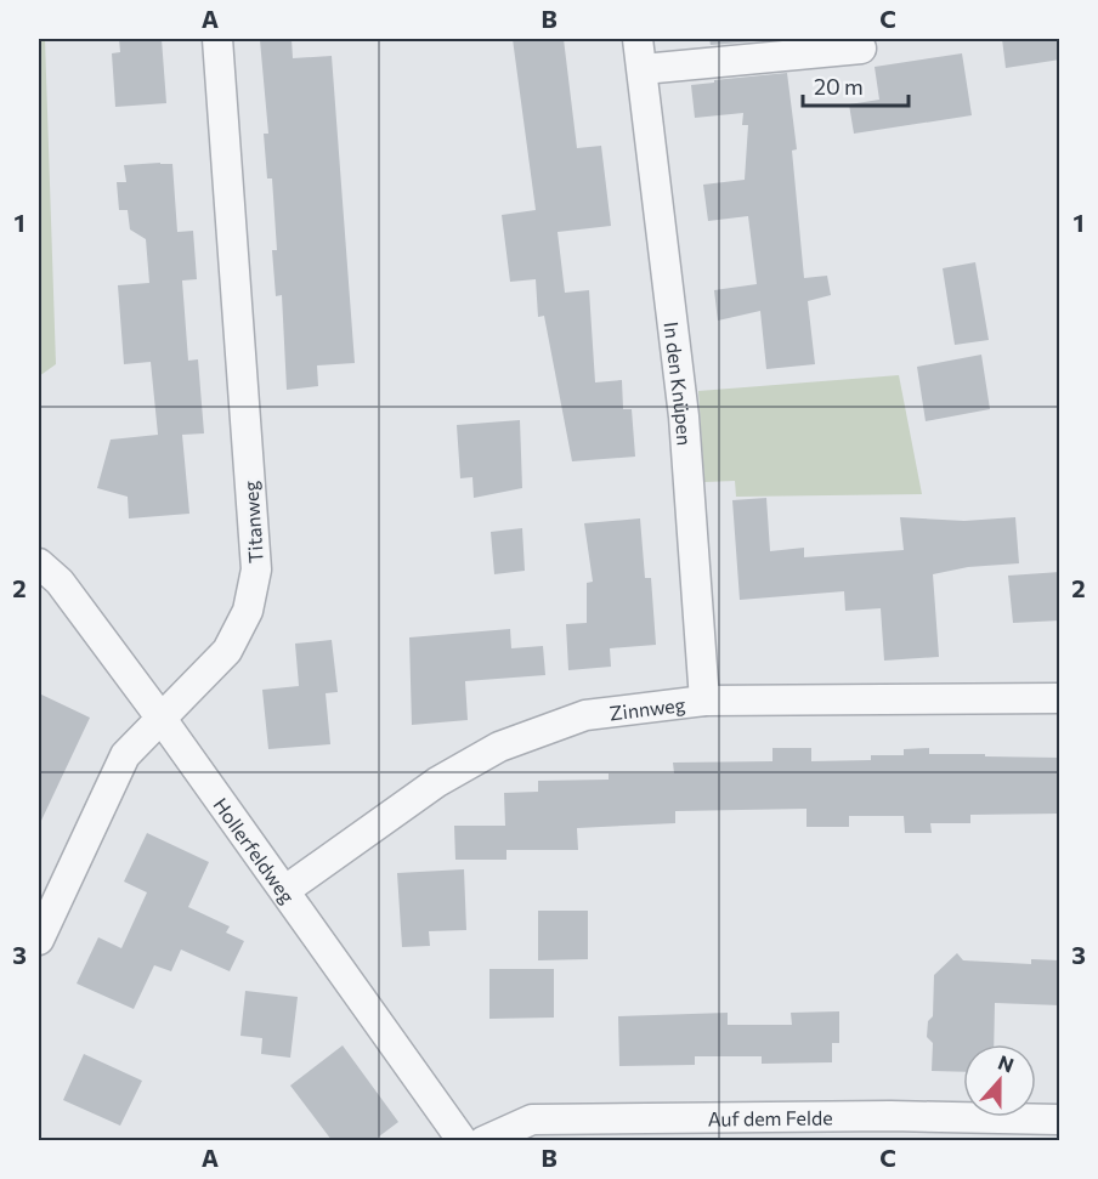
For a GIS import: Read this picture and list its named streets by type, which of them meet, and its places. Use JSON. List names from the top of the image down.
{
  "streets": {
    "street": [
      "In den Knüpen",
      "Titanweg",
      "Zinnweg",
      "Hollerfeldweg",
      "Auf dem Felde"
    ]
  },
  "crossings": [
    ["In den Knüpen", "Zinnweg"],
    ["Titanweg", "Hollerfeldweg"],
    ["Zinnweg", "Hollerfeldweg"]
  ],
  "scale_bar": "20 m",
  "north": "top",
  "grid": {
    "columns": ["A", "B", "C"],
    "rows": ["1", "2", "3"]
  }
}
